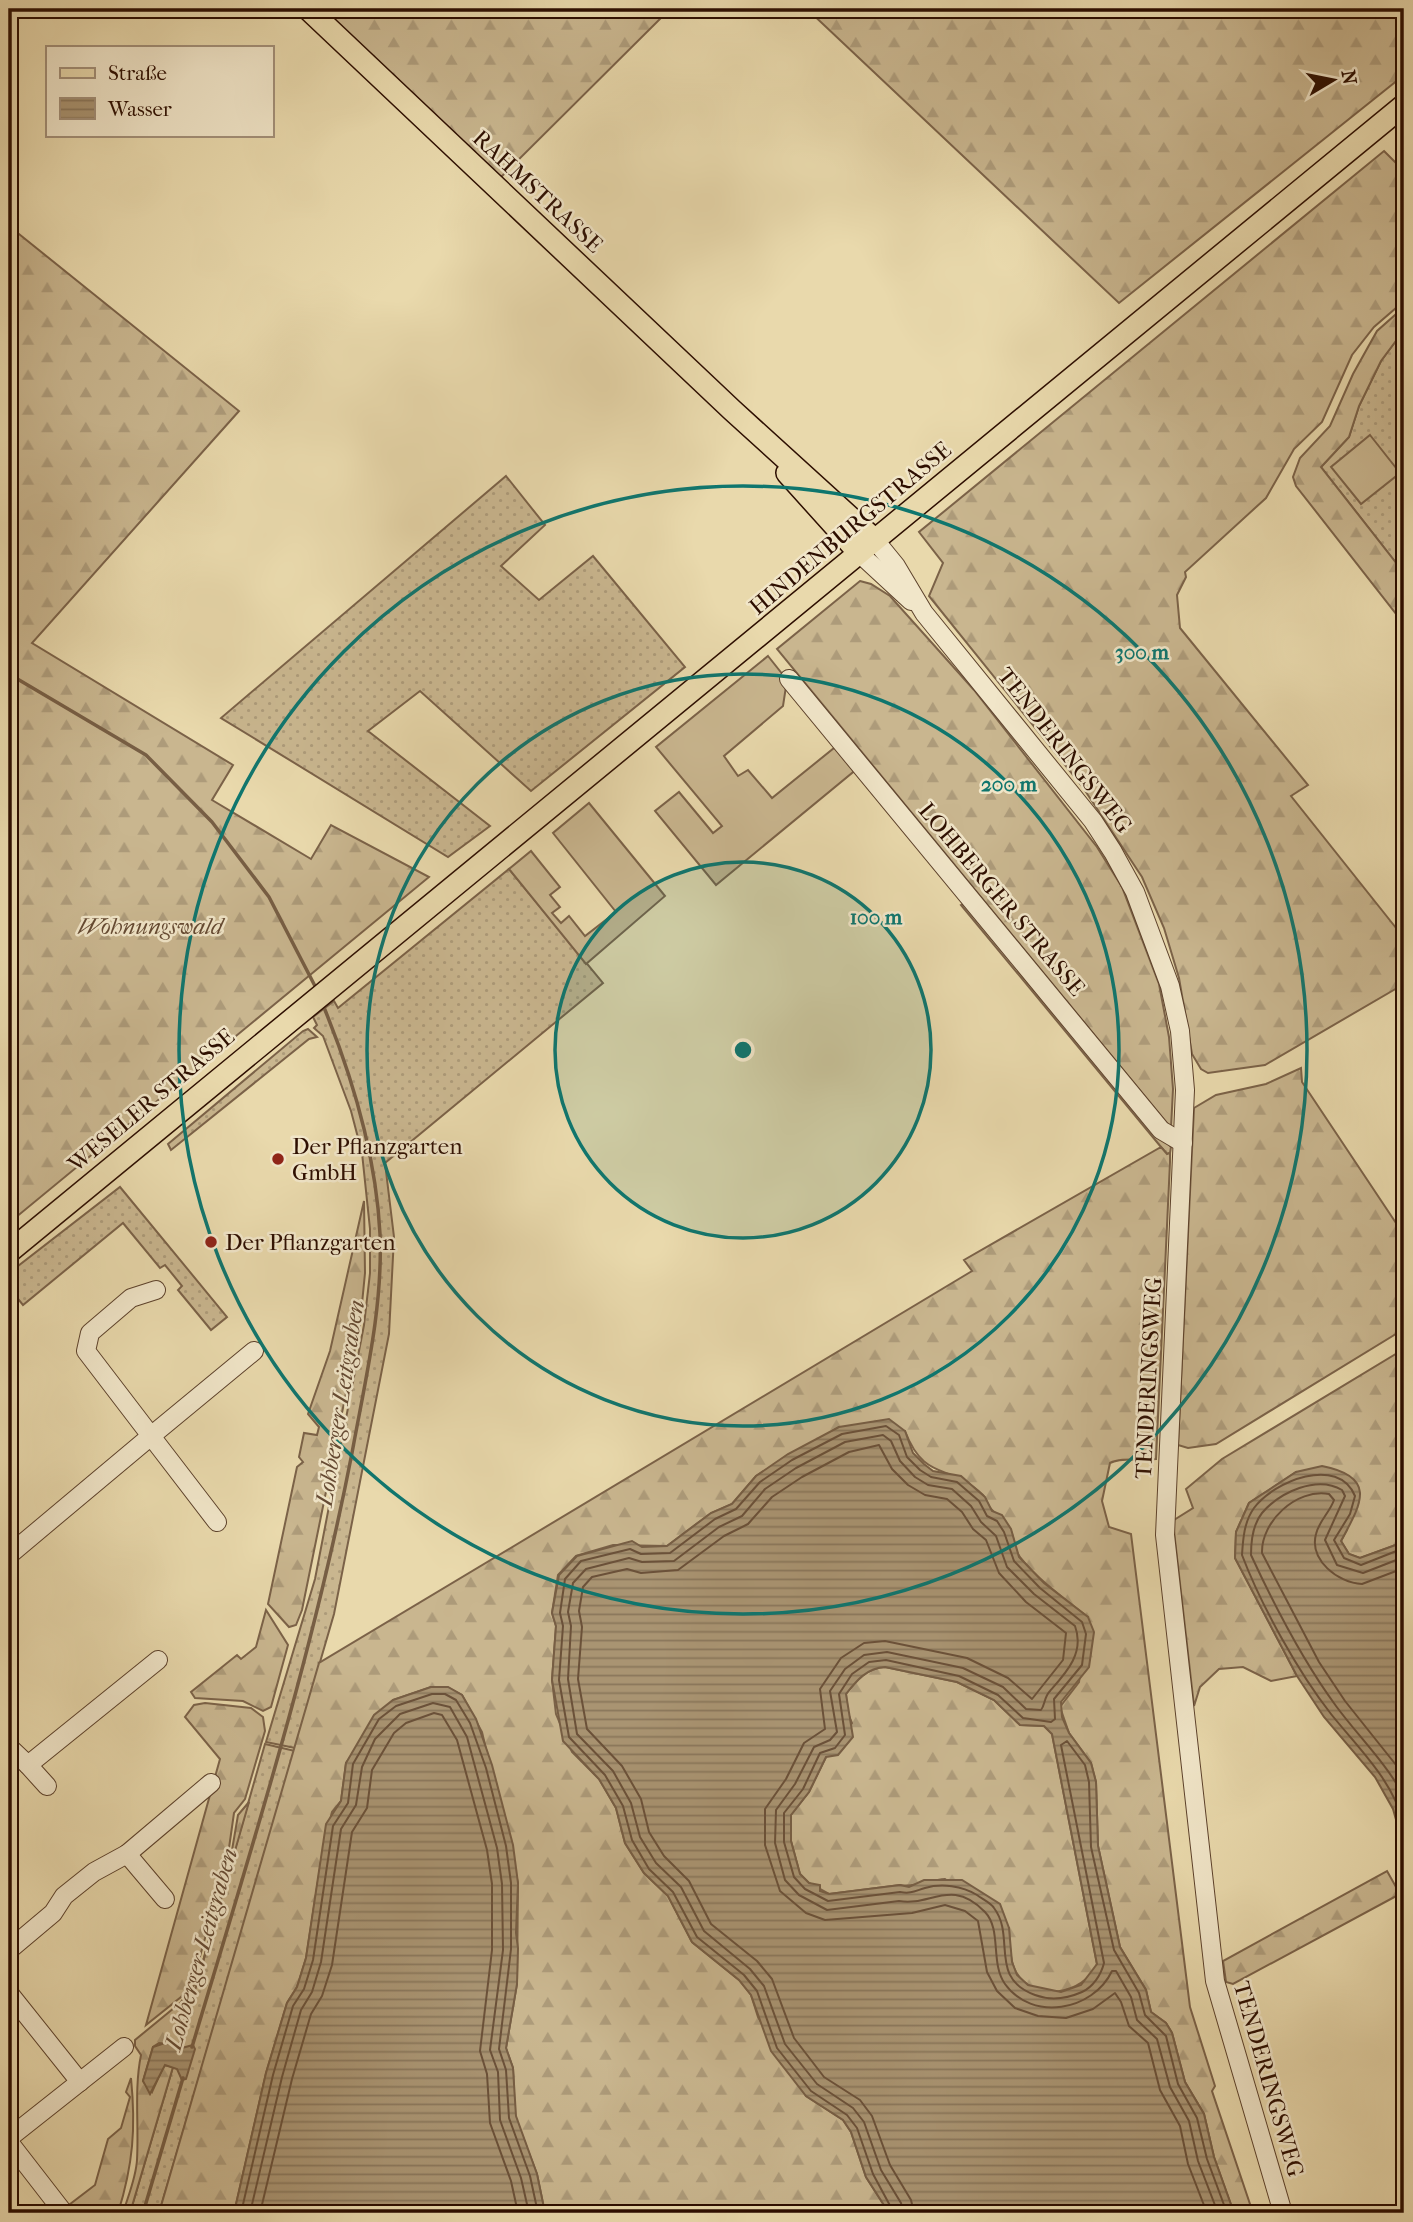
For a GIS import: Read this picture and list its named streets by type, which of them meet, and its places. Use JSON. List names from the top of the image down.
{
  "streets": {
    "main road": ["RAHMSTRASSE", "HINDENBURGSTRASSE", "WESELER STRASSE"],
    "street": ["TENDERINGSWEG", "LOHBERGER STRASSE"]
  },
  "crossings": [
    ["RAHMSTRASSE", "HINDENBURGSTRASSE"],
    ["RAHMSTRASSE", "TENDERINGSWEG"],
    ["HINDENBURGSTRASSE", "TENDERINGSWEG"],
    ["HINDENBURGSTRASSE", "WESELER STRASSE"],
    ["TENDERINGSWEG", "LOHBERGER STRASSE"]
  ],
  "water": ["Lohberger Leitgraben"],
  "parks": ["Wohnungswald"],
  "places": ["Der Pflanzgarten GmbH", "Der Pflanzgarten"],
  "legend": ["Straße", "Wasser"],
  "north": "right",
  "rings": ["300 m", "200 m", "100 m"]
}
